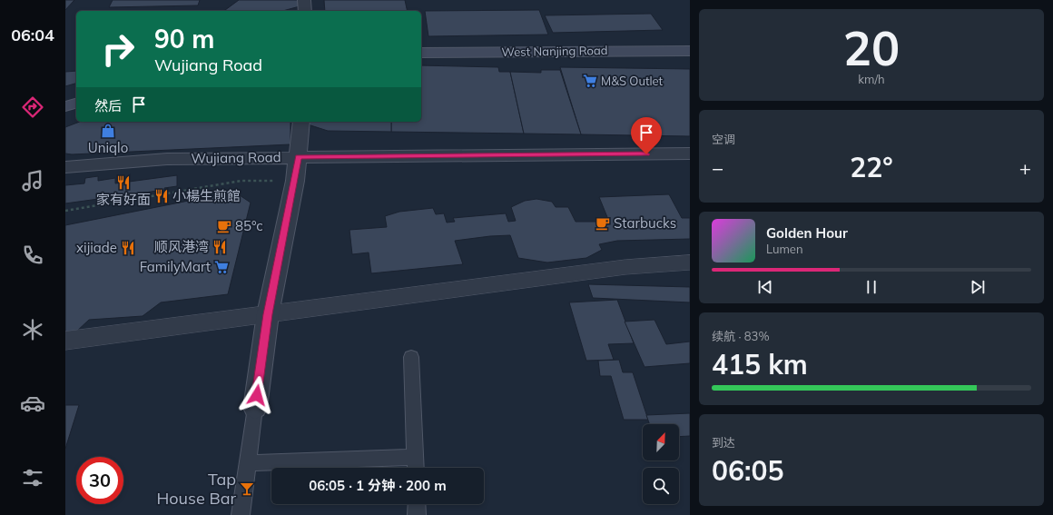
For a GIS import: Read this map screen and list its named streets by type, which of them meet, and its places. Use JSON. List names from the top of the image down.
{
  "streets": {
    "main road": ["West Nanjing Road"],
    "street": ["Wujiang Road"]
  },
  "places": {
    "supermarket": ["M&S Outlet", "FamilyMart"],
    "shop": ["Uniqlo"],
    "restaurant": [
      "家有好面",
      "小楊生煎館",
      "顺风港湾",
      "xijiade"
    ],
    "cafe": ["Starbucks", "85°c"],
    "bar": ["Tap House Bar"]
  },
  "north": "top right",
  "page": {
    "tabs": "06:04",
    "tile": [
      ["20", "km/h"],
      "空调",
      ["续航 · 83%", "415 km"],
      ["到达", "06:05"]
    ],
    "turn": ["90 m", "Wujiang Road"],
    "then": "然后",
    "heat": ["−", "22°", "+"],
    "song": ["Golden Hour", "Lumen"],
    "limit": "30",
    "trip": "06:05 · 1 分钟 · 200 m"
  }
}
